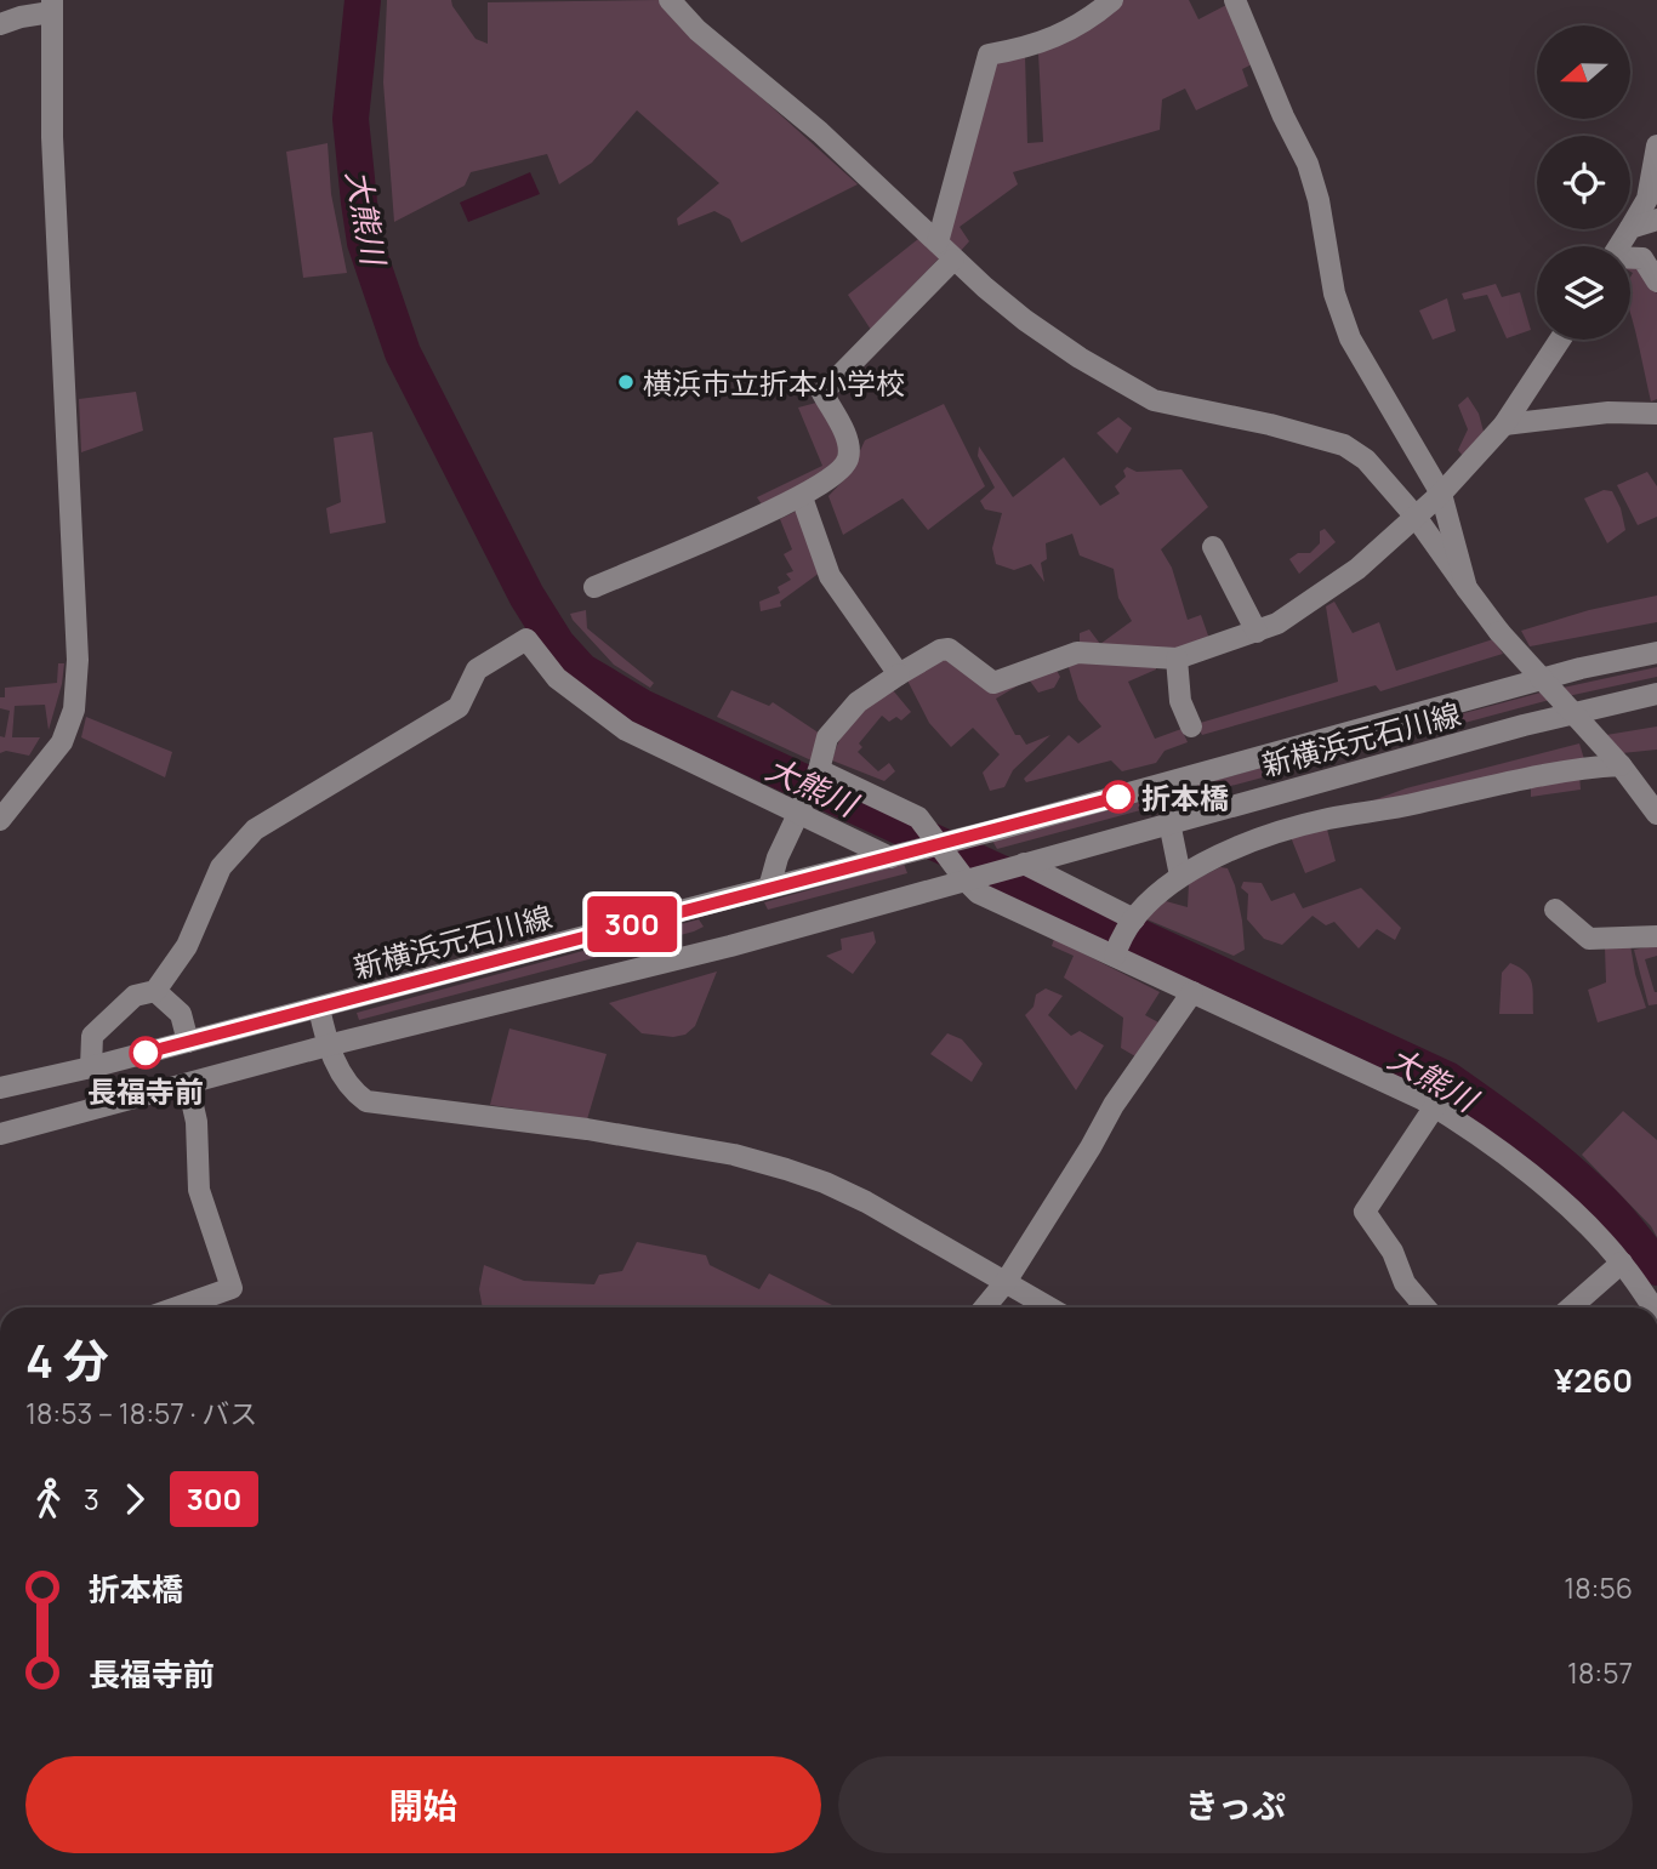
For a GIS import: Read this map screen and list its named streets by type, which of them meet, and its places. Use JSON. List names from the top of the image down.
{
  "streets": {
    "street": ["新横浜元石川線"]
  },
  "water": ["大熊川"],
  "places": ["横浜市立折本小学校", "折本橋", "長福寺前"],
  "lines": ["bus line 300"],
  "north": "left",
  "page": {
    "on_map": "300",
    "heading": ["4 分", "18:53 – 18:57 · バス", "¥260"],
    "legs": ["3", "300"],
    "list": [
      {
        "name": "折本橋",
        "value": "18:56"
      },
      {
        "name": "長福寺前",
        "value": "18:57"
      }
    ],
    "buttons": ["開始", "きっぷ"]
  }
}
